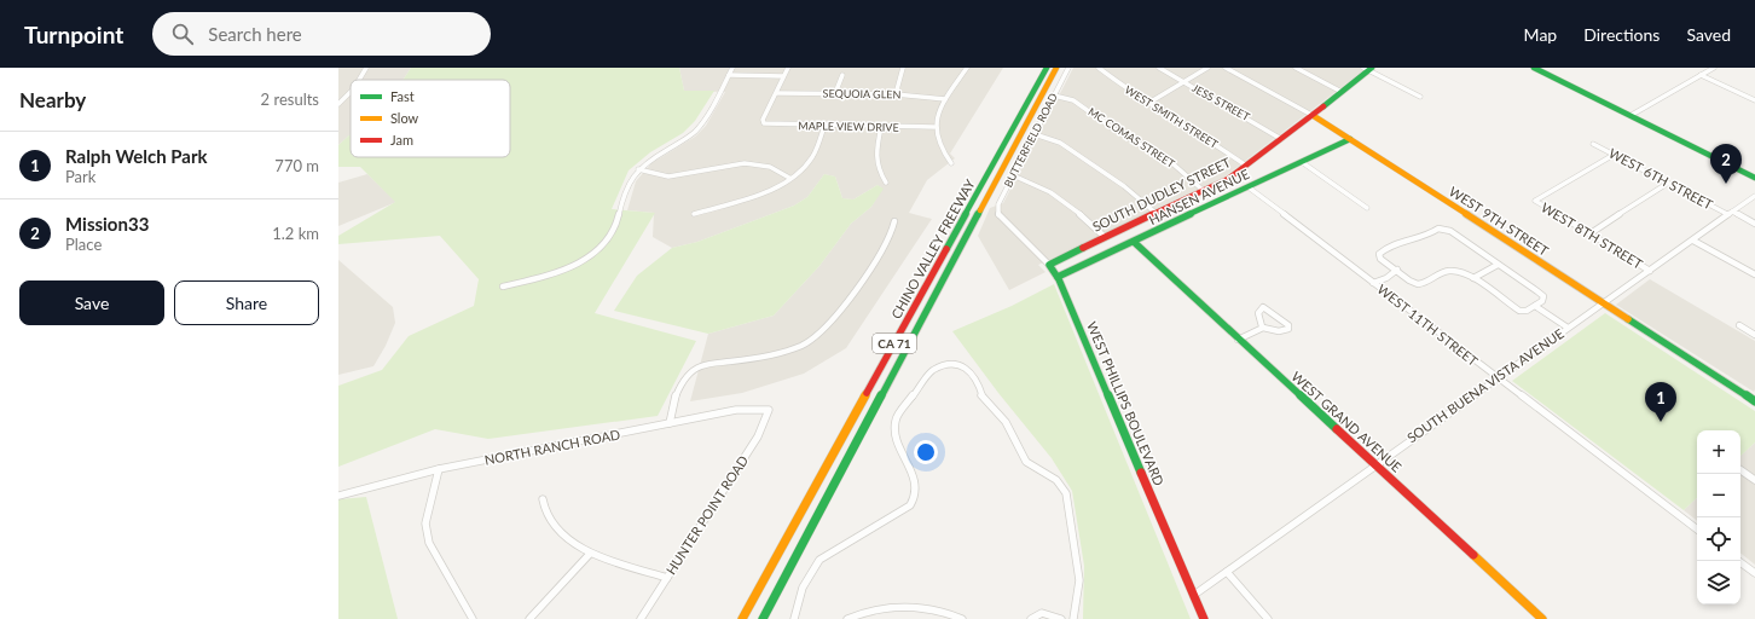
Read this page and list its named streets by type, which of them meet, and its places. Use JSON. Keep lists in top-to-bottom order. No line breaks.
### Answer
{"streets":{"main road":["SOUTH DUDLEY STREET","HANSEN AVENUE","WEST 9TH STREET","CHINO VALLEY FREEWAY","CA 71","WEST PHILLIPS BOULEVARD","WEST GRAND AVENUE"],"street":["SEQUOIA GLEN","JESS STREET","WEST SMITH STREET","MAPLE VIEW DRIVE","MC COMAS STREET","BUTTERFIELD ROAD","WEST 6TH STREET","WEST 8TH STREET","WEST 11TH STREET","SOUTH BUENA VISTA AVENUE","NORTH RANCH ROAD","HUNTER POINT ROAD"]},"crossings":[["SEQUOIA GLEN","MAPLE VIEW DRIVE"],["JESS STREET","SOUTH DUDLEY STREET"],["WEST SMITH STREET","SOUTH DUDLEY STREET"],["MC COMAS STREET","BUTTERFIELD ROAD"],["MC COMAS STREET","SOUTH DUDLEY STREET"],["BUTTERFIELD ROAD","WEST PHILLIPS BOULEVARD"],["WEST 6TH STREET","WEST 8TH STREET"],["WEST 6TH STREET","SOUTH BUENA VISTA AVENUE"],["SOUTH DUDLEY STREET","WEST 9TH STREET"],["SOUTH DUDLEY STREET","WEST PHILLIPS BOULEVARD"],["HANSEN AVENUE","WEST 9TH STREET"],["HANSEN AVENUE","WEST 11TH STREET"],["HANSEN AVENUE","WEST PHILLIPS BOULEVARD"],["HANSEN AVENUE","WEST GRAND AVENUE"],["WEST 9TH STREET","SOUTH BUENA VISTA AVENUE"],["WEST 8TH STREET","SOUTH BUENA VISTA AVENUE"],["WEST 11TH STREET","SOUTH BUENA VISTA AVENUE"],["SOUTH BUENA VISTA AVENUE","WEST PHILLIPS BOULEVARD"],["SOUTH BUENA VISTA AVENUE","WEST GRAND AVENUE"],["NORTH RANCH ROAD","HUNTER POINT ROAD"]],"legend":["Fast","Slow","Jam"],"page":{"header":"Turnpoint","search":"Search here","nav":["Map","Directions","Saved"],"heading":["Nearby","2 results"],"list":[{"mark":"1","name":"Ralph Welch Park","note":"Park","value":"770 m"},{"mark":"2","name":"Mission33","note":"Place","value":"1.2 km"}],"pins":["2","1"],"buttons":["Save","Share"],"map_buttons":["+","−"]}}
